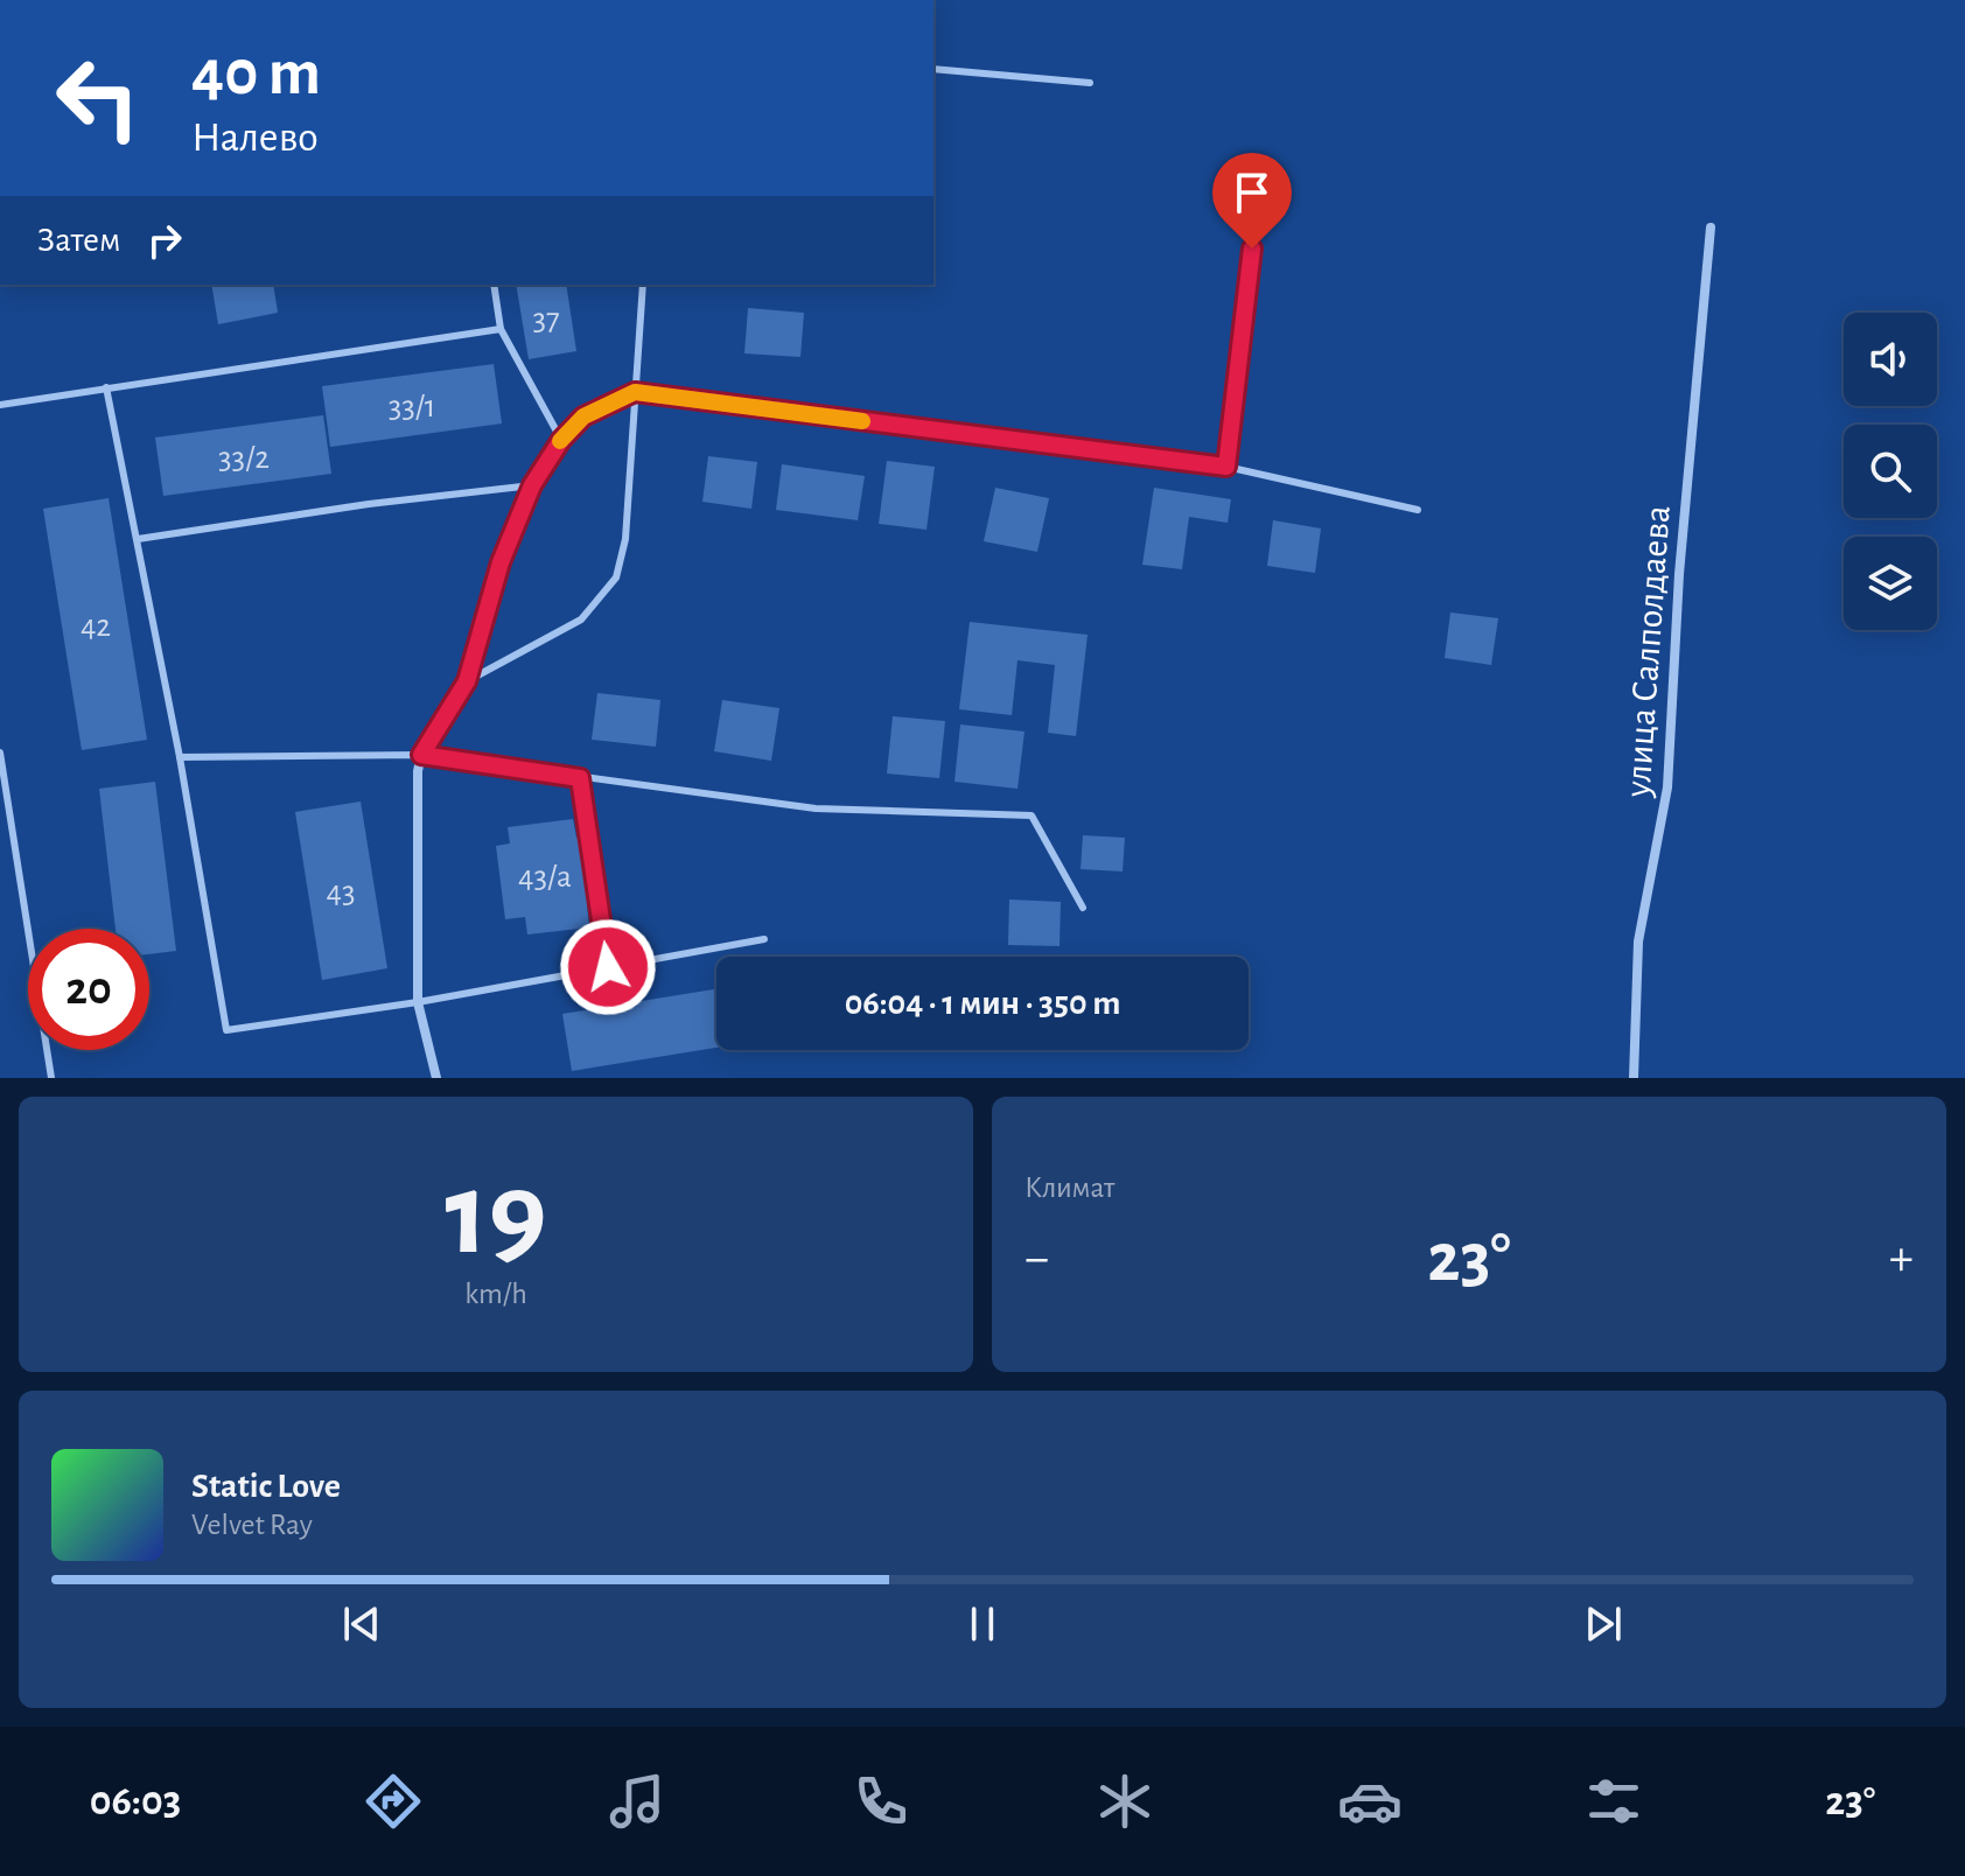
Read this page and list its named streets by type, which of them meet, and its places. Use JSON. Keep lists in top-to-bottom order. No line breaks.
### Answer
{"streets":{"street":["улица Салполдаева"]},"house_numbers":["37","33/1","33/2","42","43/a","43"],"page":{"turn":["40 m","Налево"],"then":"Затем","limit":"20","trip":"06:04 · 1 мин · 350 m","tile":[["19","km/h"],"Климат"],"heat":["−","23°","+"],"song":["Static Love","Velvet Ray"],"tabs":["06:03","23°"]}}
